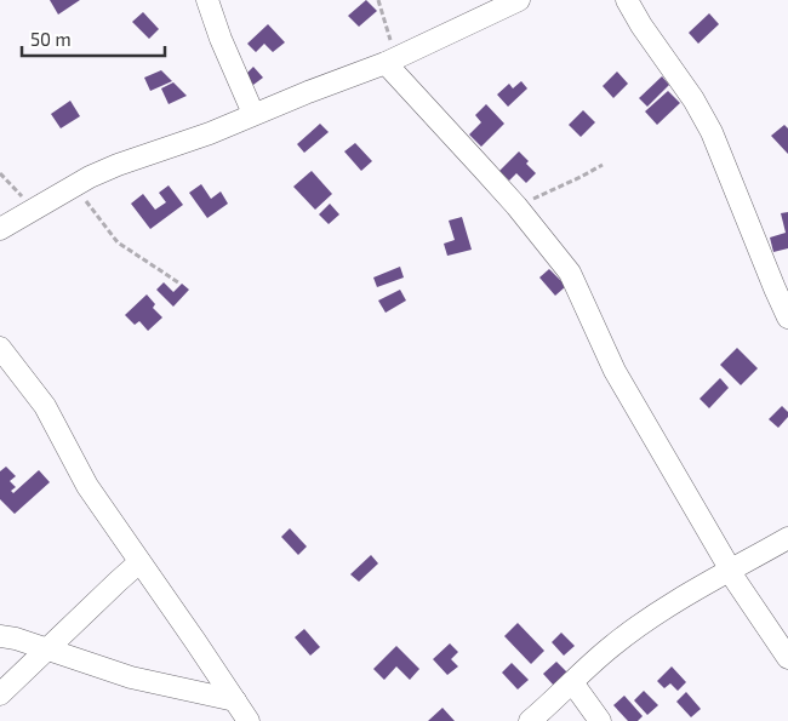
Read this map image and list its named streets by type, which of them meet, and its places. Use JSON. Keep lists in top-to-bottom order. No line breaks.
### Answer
{"scale_bar":"50 m"}
